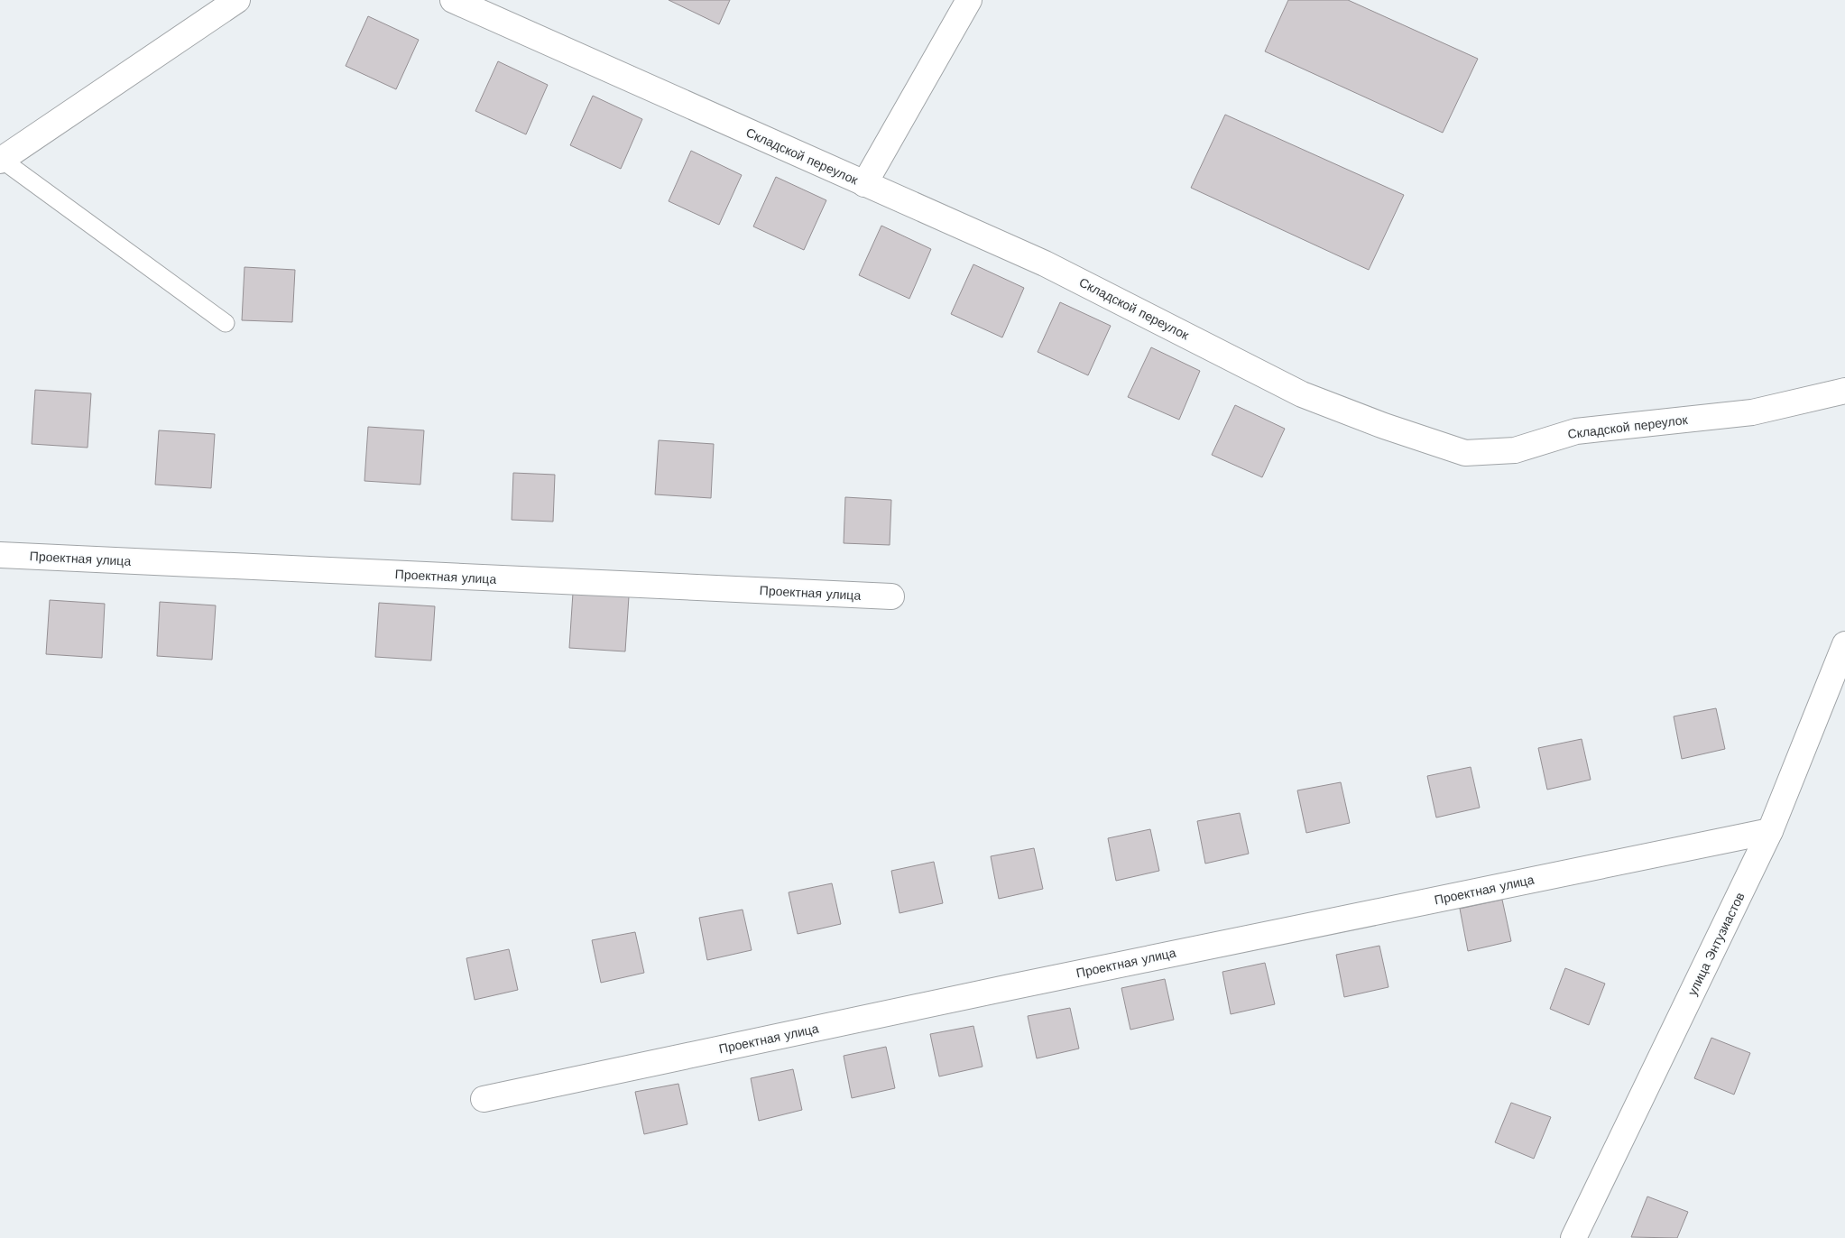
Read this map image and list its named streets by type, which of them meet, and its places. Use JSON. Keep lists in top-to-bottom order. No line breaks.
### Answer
{"streets":{"street":["Складской переулок","Проектная улица","улица Энтузиастов"]},"crossings":[["Проектная улица","улица Энтузиастов"]]}
